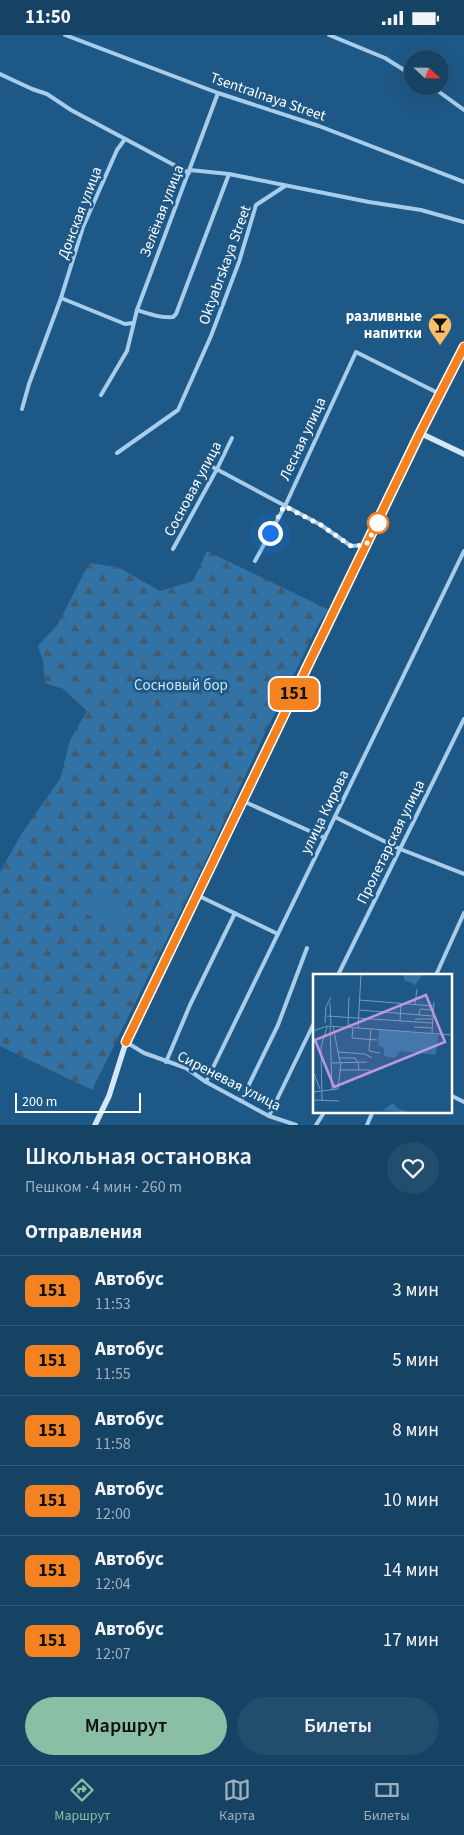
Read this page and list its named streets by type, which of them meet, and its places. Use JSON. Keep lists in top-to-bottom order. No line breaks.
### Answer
{"streets":{"street":["Tsentralnaya Street","Зелёная улица","Донская улица","Oktyabrskaya Street","Лесная улица","Сосновая улица","улица Кирова","Пролетарская улица","Сиреневая улица"]},"crossings":[["Tsentralnaya Street","Зелёная улица"],["улица Кирова","Сиреневая улица"]],"parks":["Сосновый бор"],"places":{"bar":["разливные напитки"]},"lines":["bus line 151"],"scale_bar":"200 m","north":"right","page":{"status":"11:50","on_map":"151","scale":"200 m","heading":[["Школьная остановка","Пешком · 4 мин · 260 m"],"Отправления"],"list":[{"mark":"151","name":"Автобус","note":"11:53","value":"3 мин"},{"mark":"151","name":"Автобус","note":"11:55","value":"5 мин"},{"mark":"151","name":"Автобус","note":"11:58","value":"8 мин"},{"mark":"151","name":"Автобус","note":"12:00","value":"10 мин"},{"mark":"151","name":"Автобус","note":"12:04","value":"14 мин"},{"mark":"151","name":"Автобус","note":"12:07","value":"17 мин"}],"buttons":["Маршрут","Билеты"],"tabs":["Маршрут","Карта","Билеты"]}}
